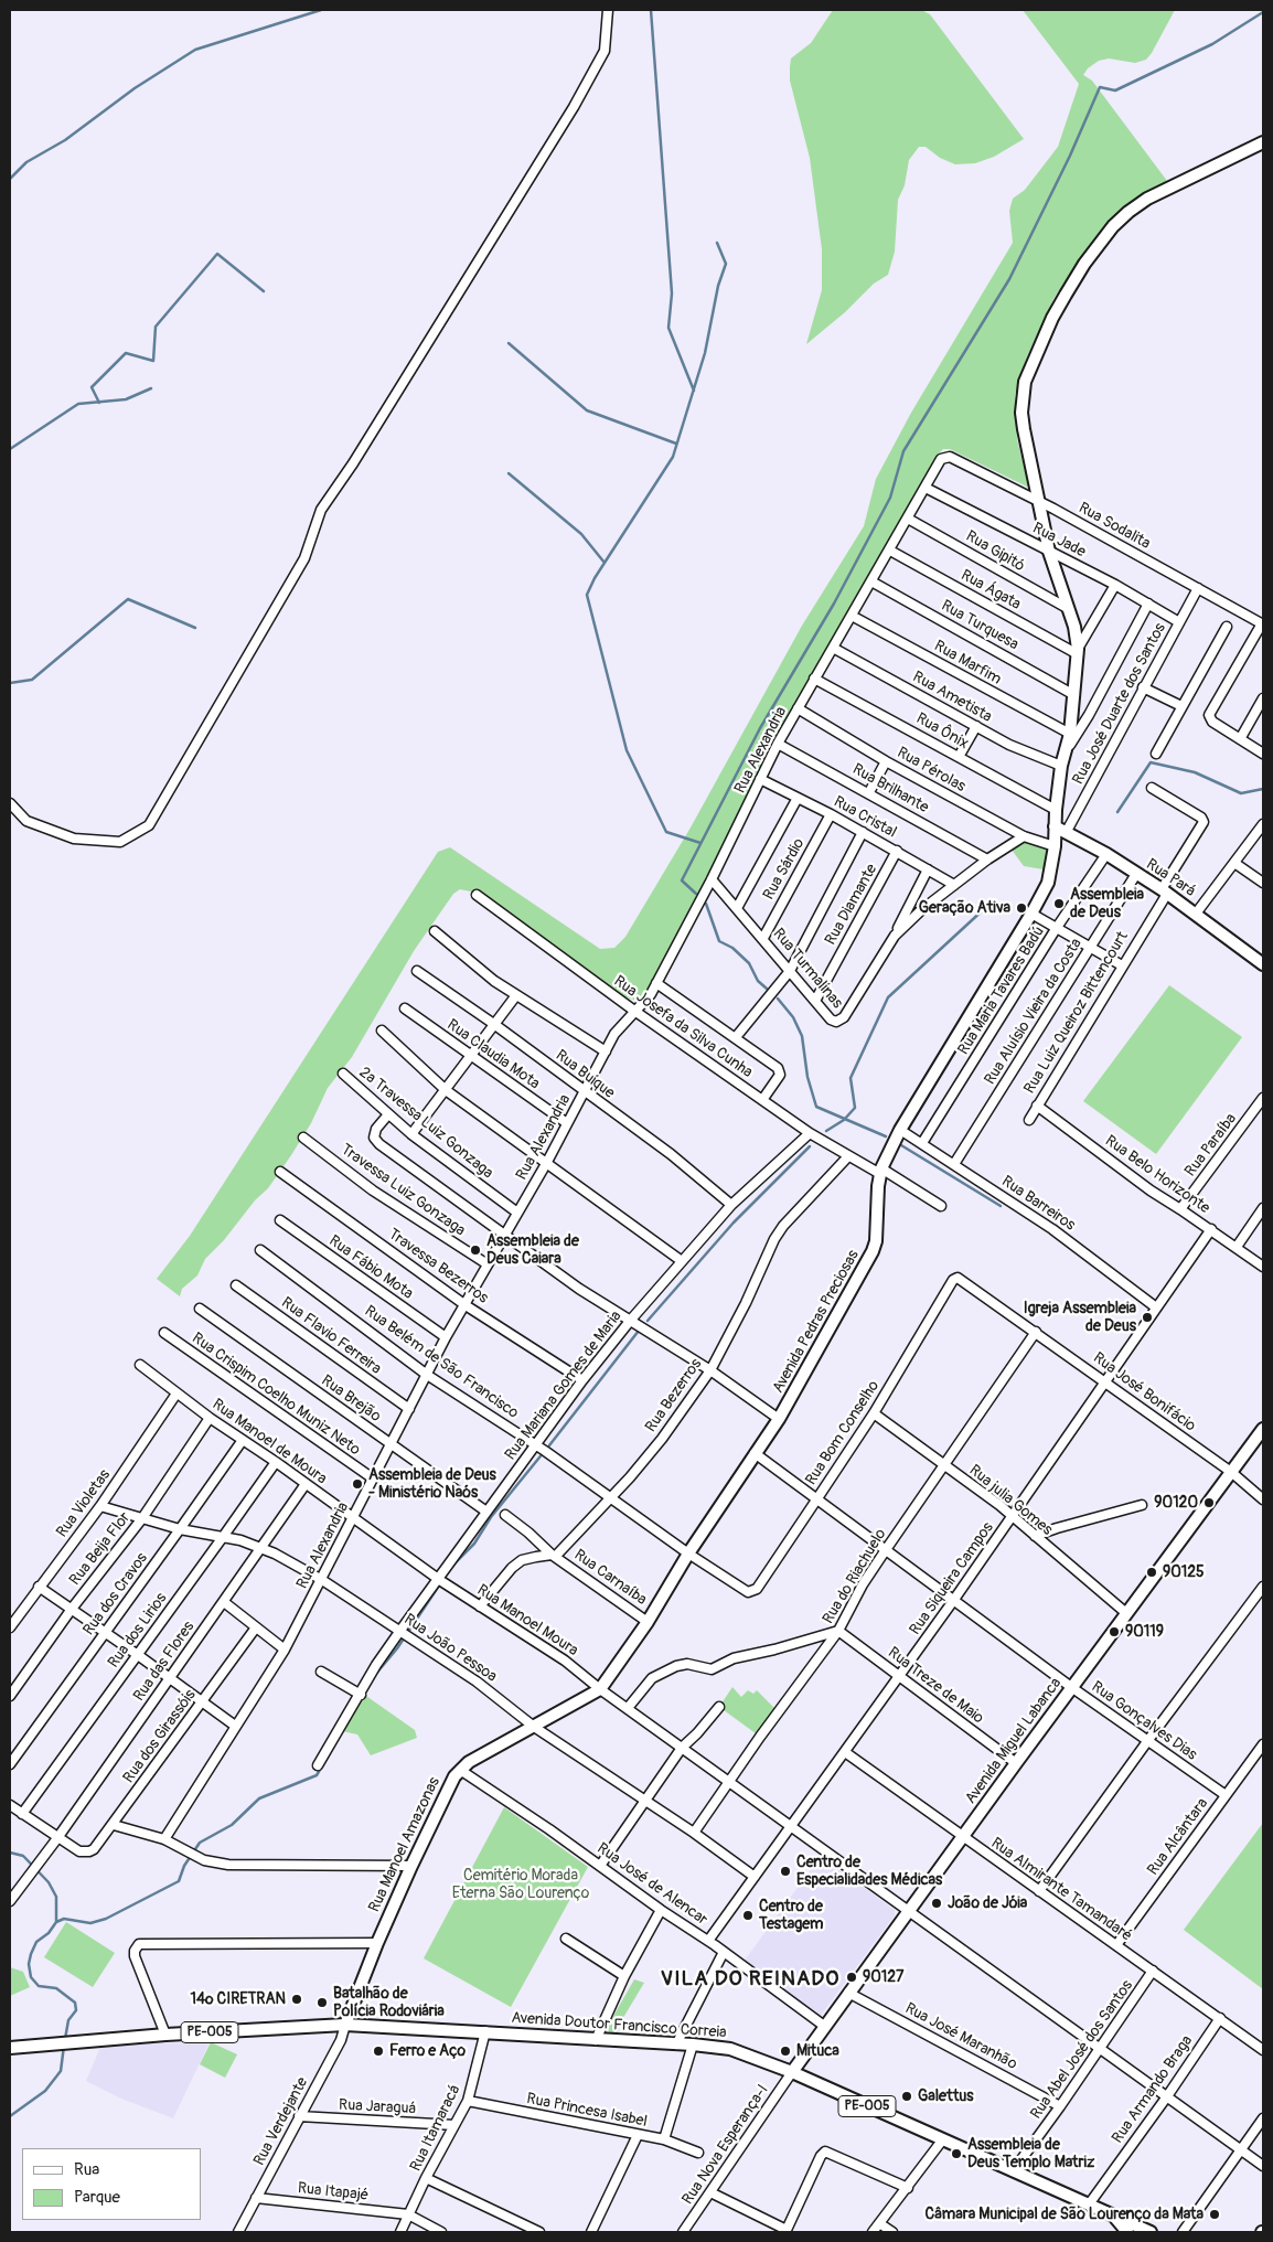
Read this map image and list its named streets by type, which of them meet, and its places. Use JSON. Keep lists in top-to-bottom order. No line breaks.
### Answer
{"streets":{"main road":["Rua Pará","Avenida Pedras Preciosas","Avenida Miguel Labanca","Rua Manoel Amazonas","Avenida Doutor Francisco Correia","PE-005"],"street":["Rua Sodalita","Rua Jade","Rua Gipitó","Rua Ágata","Rua Turquesa","Rua Marfim","Rua Ametista","Rua José Duarte dos Santos","Rua Ônix","Rua Alexandria","Rua Pérolas","Rua Brilhante","Rua Cristal","Rua Sárdio","Rua Diamante","Rua Turmalinas","Rua Maria Tavares Badú","Rua Aluísio Vieira da Costa","Rua Luiz Queiroz Bittencourt","Rua Josefa da Silva Cunha","Rua Claudia Mota","Rua Buique","2ª Travessa Luiz Gonzaga","Rua Paraíba","Rua Belo Horizonte","Travessa Luiz Gonzaga","Rua Barreiros","Travessa Bezerros","Rua Fábio Mota","Rua Flavio Ferreira","Rua Belém de São Francisco","Rua Mariana Gomes de Maria","Rua José Bonifácio","Rua Crispim Coelho Muniz Neto","Rua Bezerros","Rua Brejão","Rua Bom Conselho","Rua Manoel de Moura","Rua julia Gomes","Rua Violetas","Rua Beija Flor","Rua do Riachuelo","Rua Carnaíba","Rua Siqueira Campos","Rua dos Cravos","Rua Manoel Moura","Rua dos Lirios","Rua João Pessoa","Rua das Flores","Rua Treze de Maio","Rua Gonçalves Dias","Rua dos Girassóis","Rua Alcântara","Rua José de Alencar","Rua Almirante Tamandaré","Rua José Maranhão","Rua Abel José dos Santos","Rua Armando Braga","Rua Jaraguá","Rua Princesa Isabel","Rua Verdejante","Rua Itamaracá","Rua Nova Esperança-I","Rua Itapajé"]},"crossings":[["Rua Sodalita","Rua José Duarte dos Santos"],["Rua Sodalita","Rua Alexandria"],["Rua Sodalita","Avenida Pedras Preciosas"],["Rua Jade","Rua José Duarte dos Santos"],["Rua Jade","Rua Alexandria"],["Rua Jade","Avenida Pedras Preciosas"],["Rua Gipitó","Rua Alexandria"],["Rua Gipitó","Avenida Pedras Preciosas"],["Rua Ágata","Rua Alexandria"],["Rua Ágata","Avenida Pedras Preciosas"],["Rua Turquesa","Rua Alexandria"],["Rua Turquesa","Avenida Pedras Preciosas"],["Rua Marfim","Rua Alexandria"],["Rua Marfim","Avenida Pedras Preciosas"],["Rua Ametista","Rua Alexandria"],["Rua Ametista","Avenida Pedras Preciosas"],["Rua José Duarte dos Santos","Rua Pará"],["Rua Ônix","Rua Alexandria"],["Rua Ônix","Avenida Pedras Preciosas"],["Rua Alexandria","Rua Pérolas"],["Rua Alexandria","Rua Brilhante"],["Rua Alexandria","Rua Cristal"],["Rua Alexandria","Rua Turmalinas"],["Rua Alexandria","Rua Josefa da Silva Cunha"],["Rua Alexandria","Rua Claudia Mota"],["Rua Alexandria","Rua Buique"],["Rua Alexandria","2ª Travessa Luiz Gonzaga"],["Rua Alexandria","Travessa Luiz Gonzaga"],["Rua Alexandria","Travessa Bezerros"],["Rua Alexandria","Rua Fábio Mota"],["Rua Alexandria","Rua Flavio Ferreira"],["Rua Alexandria","Rua Belém de São Francisco"],["Rua Alexandria","Rua Crispim Coelho Muniz Neto"],["Rua Alexandria","Rua Brejão"],["Rua Alexandria","Rua Manoel de Moura"],["Rua Alexandria","Rua João Pessoa"],["Rua Pérolas","Rua Turmalinas"],["Rua Pérolas","Avenida Pedras Preciosas"],["Rua Brilhante","Rua Turmalinas"],["Rua Cristal","Rua Sárdio"],["Rua Cristal","Rua Diamante"],["Rua Cristal","Rua Turmalinas"],["Rua Sárdio","Rua Turmalinas"],["Rua Pará","Rua Maria Tavares Badú"],["Rua Pará","Rua Aluísio Vieira da Costa"],["Rua Pará","Rua Luiz Queiroz Bittencourt"],["Rua Pará","Avenida Pedras Preciosas"],["Rua Diamante","Rua Turmalinas"],["Rua Maria Tavares Badú","Rua Barreiros"],["Rua Aluísio Vieira da Costa","Rua Barreiros"],["Rua Luiz Queiroz Bittencourt","Rua Belo Horizonte"],["Rua Josefa da Silva Cunha","Avenida Pedras Preciosas"],["Rua Josefa da Silva Cunha","Rua Mariana Gomes de Maria"],["Rua Josefa da Silva Cunha","Rua Bezerros"],["Rua Buique","Rua Mariana Gomes de Maria"],["Rua Paraíba","Rua Belo Horizonte"],["Rua Belo Horizonte","Rua Siqueira Campos"],["Rua Barreiros","Avenida Pedras Preciosas"],["Rua Barreiros","Rua Siqueira Campos"],["Travessa Bezerros","Rua Mariana Gomes de Maria"],["Avenida Pedras Preciosas","Rua Belém de São Francisco"],["Avenida Pedras Preciosas","Rua Carnaíba"],["Avenida Pedras Preciosas","Rua Manoel Moura"],["Avenida Pedras Preciosas","Rua Gonçalves Dias"],["Avenida Pedras Preciosas","Rua Manoel Amazonas"],["Rua Belém de São Francisco","Rua Mariana Gomes de Maria"],["Rua Belém de São Francisco","Rua Bezerros"],["Rua Belém de São Francisco","Rua Bom Conselho"],["Rua Mariana Gomes de Maria","Rua Brejão"],["Rua Mariana Gomes de Maria","Rua Manoel de Moura"],["Rua Mariana Gomes de Maria","Rua Manoel Moura"],["Rua Mariana Gomes de Maria","Rua João Pessoa"],["Rua José Bonifácio","Rua Bom Conselho"],["Rua José Bonifácio","Rua do Riachuelo"],["Rua José Bonifácio","Rua Siqueira Campos"],["Rua José Bonifácio","Avenida Miguel Labanca"],["Rua Bezerros","Rua Carnaíba"],["Rua Bom Conselho","Rua julia Gomes"],["Rua Bom Conselho","Rua Gonçalves Dias"],["Rua Manoel de Moura","Rua Violetas"],["Rua Manoel de Moura","Rua Beija Flor"],["Rua Manoel de Moura","Rua dos Cravos"],["Rua Manoel de Moura","Rua Manoel Moura"],["Rua Manoel de Moura","Rua dos Lirios"],["Rua Manoel de Moura","Rua das Flores"],["Rua julia Gomes","Rua do Riachuelo"],["Rua julia Gomes","Rua Siqueira Campos"],["Rua julia Gomes","Avenida Miguel Labanca"],["Rua Violetas","Rua João Pessoa"],["Rua Beija Flor","Rua João Pessoa"],["Rua do Riachuelo","Rua Manoel Moura"],["Rua do Riachuelo","Rua João Pessoa"],["Rua do Riachuelo","Rua Treze de Maio"],["Rua do Riachuelo","Rua Gonçalves Dias"],["Rua Siqueira Campos","Rua Manoel Moura"],["Rua Siqueira Campos","Rua João Pessoa"],["Rua Siqueira Campos","Rua Treze de Maio"],["Rua Siqueira Campos","Rua Gonçalves Dias"],["Rua Siqueira Campos","Rua José de Alencar"],["Rua Siqueira Campos","Rua Almirante Tamandaré"],["Rua dos Cravos","Rua João Pessoa"],["Rua Manoel Moura","Avenida Miguel Labanca"],["Rua Manoel Moura","Rua Manoel Amazonas"],["Rua Manoel Moura","Rua Abel José dos Santos"],["Rua Manoel Moura","Rua Armando Braga"],["Rua dos Lirios","Rua João Pessoa"],["Rua João Pessoa","Rua das Flores"],["Rua João Pessoa","Rua Manoel Amazonas"],["Rua das Flores","Rua dos Girassóis"],["Rua Treze de Maio","Avenida Miguel Labanca"],["Rua Gonçalves Dias","Avenida Miguel Labanca"],["Rua Gonçalves Dias","Rua Alcântara"],["Avenida Miguel Labanca","Rua José de Alencar"],["Avenida Miguel Labanca","Rua Almirante Tamandaré"],["Avenida Miguel Labanca","Avenida Doutor Francisco Correia"],["Avenida Miguel Labanca","Rua José Maranhão"],["Avenida Miguel Labanca","Rua Nova Esperança-I"],["Rua Alcântara","Rua Almirante Tamandaré"],["Rua Manoel Amazonas","Rua José de Alencar"],["Rua Manoel Amazonas","PE-005"],["Rua Manoel Amazonas","Rua Verdejante"],["Rua Almirante Tamandaré","Rua Abel José dos Santos"],["Rua Almirante Tamandaré","Rua Armando Braga"],["Avenida Doutor Francisco Correia","PE-005"],["Avenida Doutor Francisco Correia","Rua Abel José dos Santos"],["Avenida Doutor Francisco Correia","Rua Armando Braga"],["Avenida Doutor Francisco Correia","Rua Itamaracá"],["Avenida Doutor Francisco Correia","Rua Nova Esperança-I"],["PE-005","Rua Verdejante"],["PE-005","Rua Itamaracá"],["Rua José Maranhão","Rua Abel José dos Santos"],["Rua Jaraguá","Rua Verdejante"],["Rua Jaraguá","Rua Itamaracá"],["Rua Princesa Isabel","Rua Itamaracá"],["Rua Verdejante","Rua Itapajé"],["Rua Itamaracá","Rua Itapajé"]],"districts":["VILA DO REINADO"],"parks":["Cemitério Morada Eterna São Lourenço"],"places":["Assembleia de Deus","Geração Ativa","Assembleia de Deus Caiara","Igreja Assembleia de Deus","Assembleia de Deus - Ministério Naós","90120","90125","90119","Centro de Especialidades Médicas","João de Jóia","Centro de Testagem","90127","14º CIRETRAN","Batalhão de Polícia Rodoviária","Ferro e Aço","Mituca","Galettus","Assembleia de Deus Templo Matriz","Câmara Municipal de São Lourenço da Mata"],"legend":["Rua","Parque"]}
